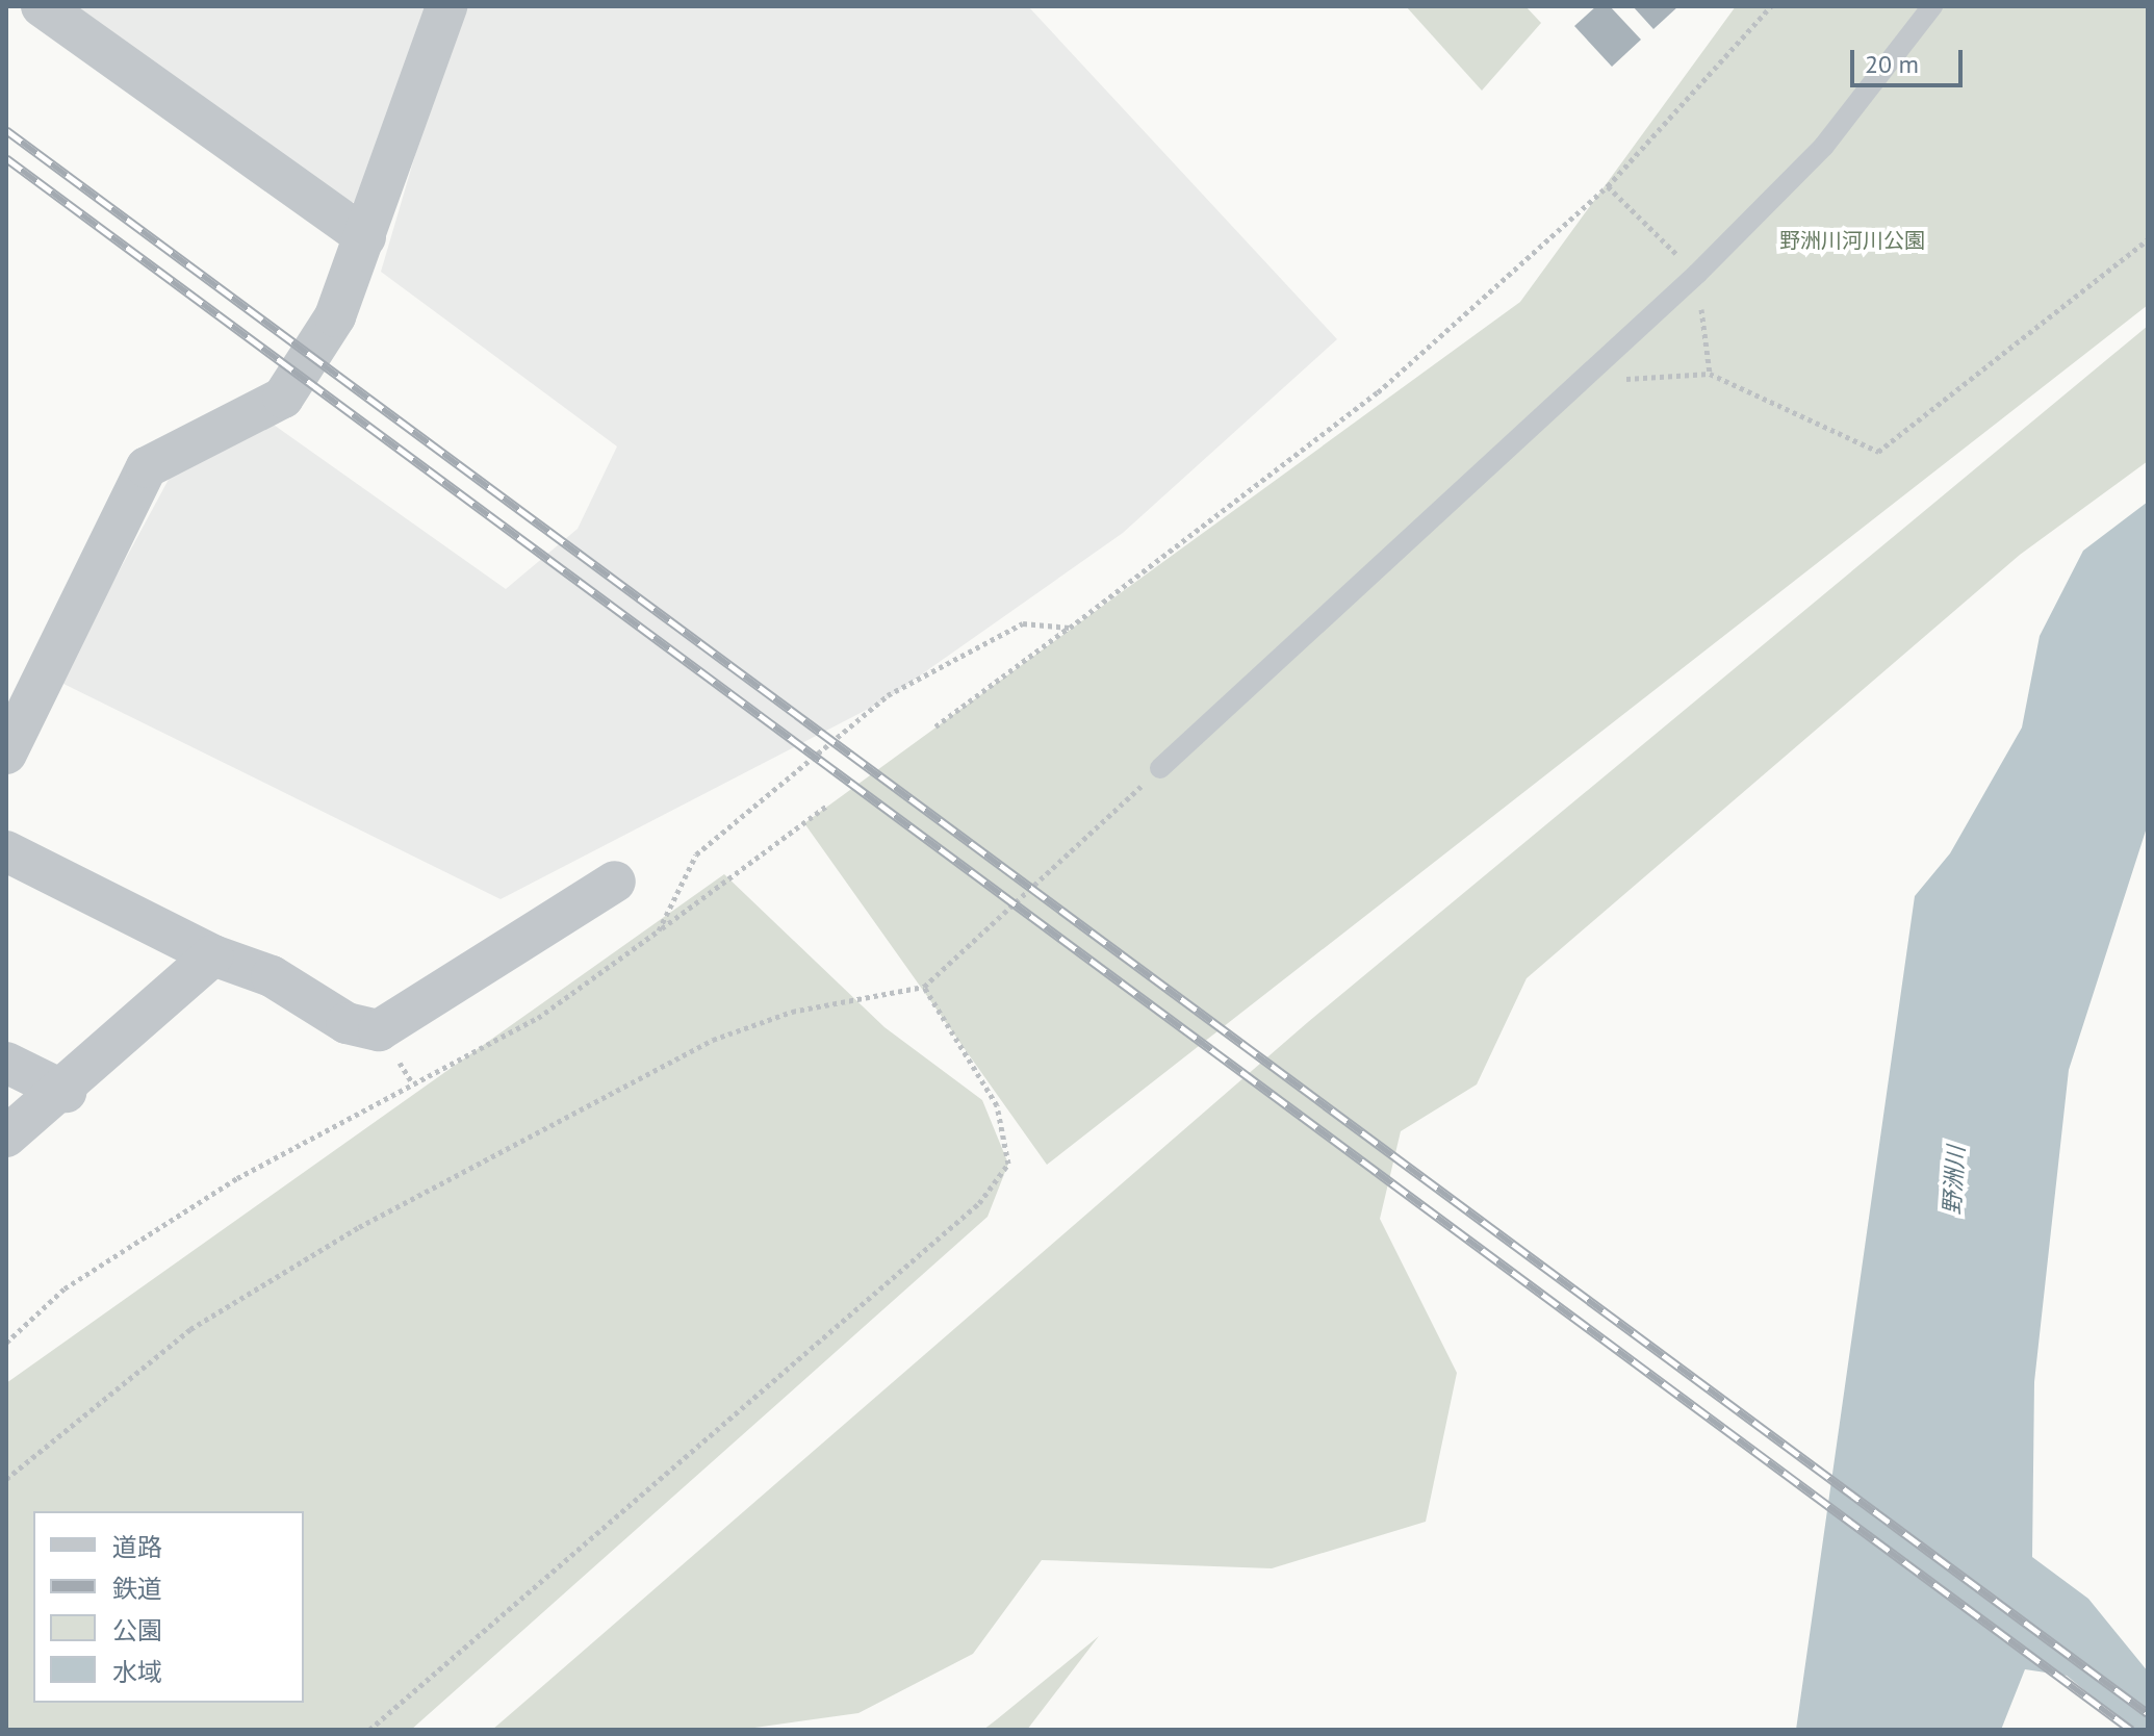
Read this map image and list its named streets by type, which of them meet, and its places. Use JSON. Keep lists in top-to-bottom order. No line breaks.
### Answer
{"water":["野洲川"],"parks":["野洲川河川公園"],"legend":["道路","鉄道","公園","水域"],"scale_bar":"20 m"}
